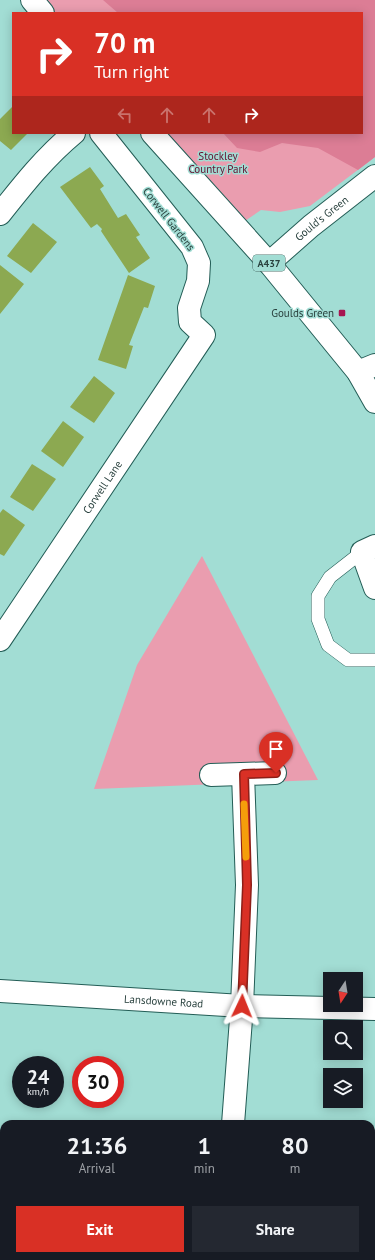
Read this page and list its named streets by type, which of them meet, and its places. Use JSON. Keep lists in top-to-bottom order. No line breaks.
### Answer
{"streets":{"street":["Gould's Green","Corwell Gardens","A437","Corwell Lane","Lansdowne Road"]},"crossings":[["Gould's Green","A437"],["Corwell Gardens","Corwell Lane"]],"parks":["Stockley Country Park"],"places":{"transit":["Goulds Green"]},"north":"bottom","page":{"turn":["70 m","Turn right"],"speed":"24 km/h","limit":"30","eta":["21:36","Arrival","1","min","80","m"],"buttons":["Exit","Share"]}}
